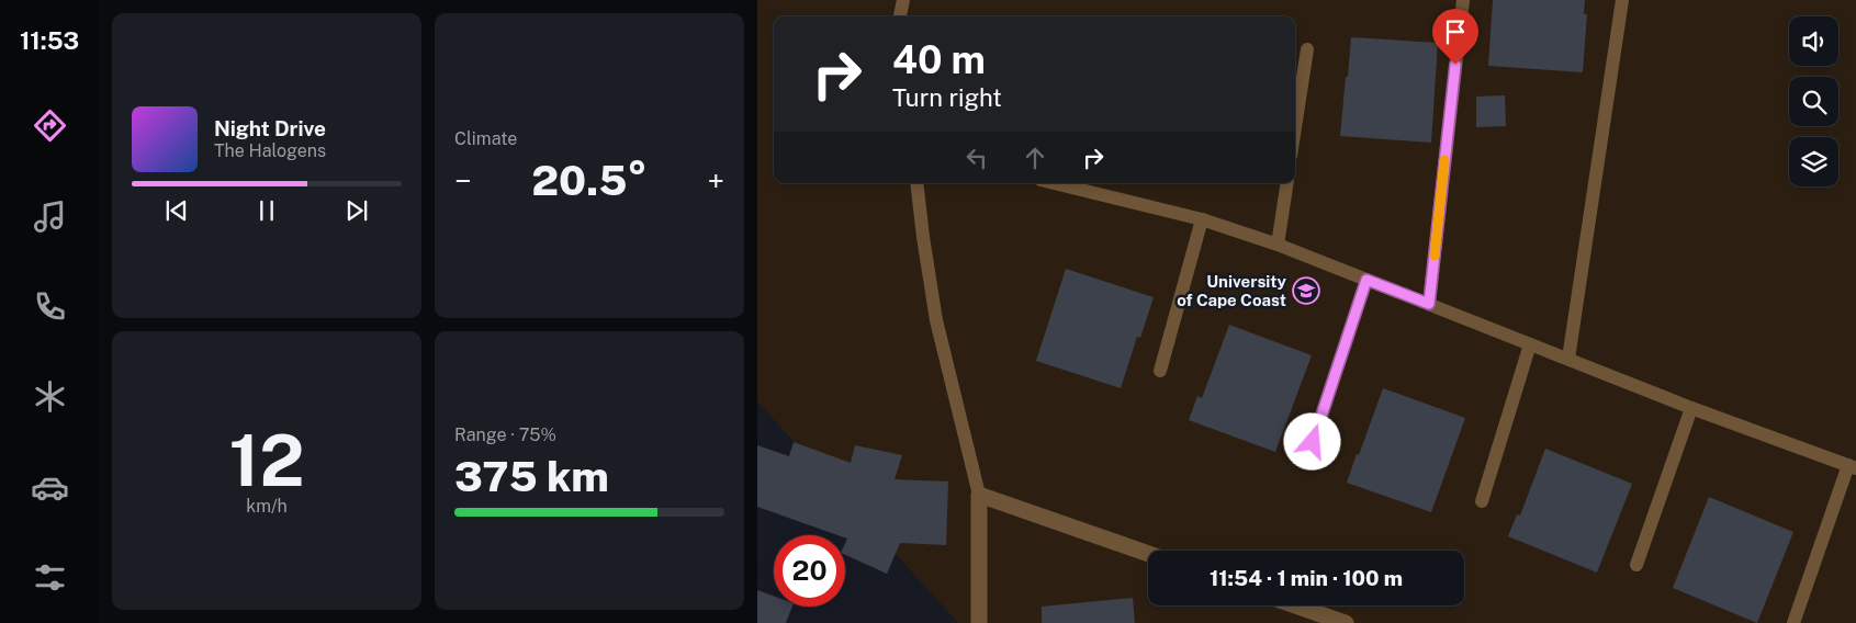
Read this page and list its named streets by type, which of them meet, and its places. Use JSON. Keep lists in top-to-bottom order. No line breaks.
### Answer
{"places":{"school or university":["University of Cape Coast"]},"page":{"tabs":"11:53","tile":["Climate",["12","km/h"],["Range · 75%","375 km"]],"turn":["40 m","Turn right"],"song":["Night Drive","The Halogens"],"heat":["−","20.5°","+"],"limit":"20","trip":"11:54 · 1 min · 100 m"}}
